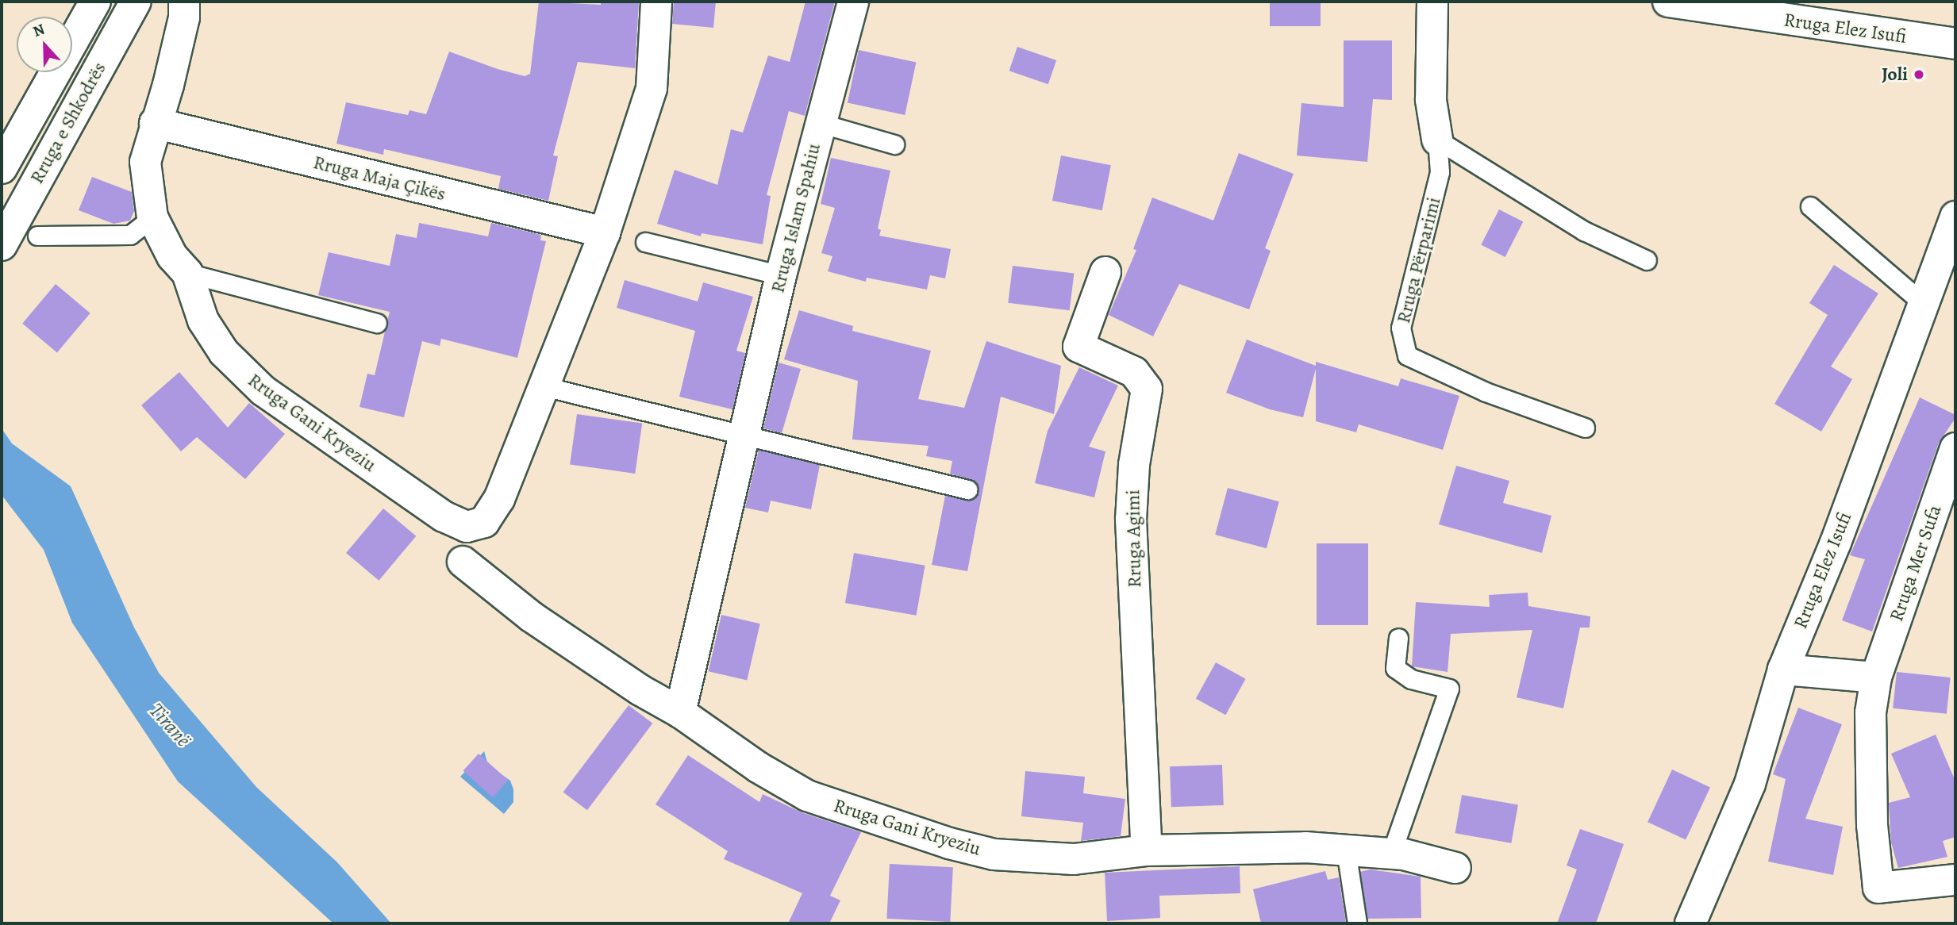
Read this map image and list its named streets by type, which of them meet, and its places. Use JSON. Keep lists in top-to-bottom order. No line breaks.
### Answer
{"streets":{"street":["Rruga Elez Isufi","Rruga e Shkodrës","Rruga Maja Çikës","Rruga Islam Spahiu","Rruga Përparimi","Rruga Gani Kryeziu","Rruga Agimi","Rruga Mer Sufa"]},"crossings":[["Rruga Maja Çikës","Rruga Gani Kryeziu"],["Rruga Islam Spahiu","Rruga Gani Kryeziu"],["Rruga Gani Kryeziu","Rruga Agimi"]],"water":["Tiranë"],"places":["Joli"],"north":"top"}
